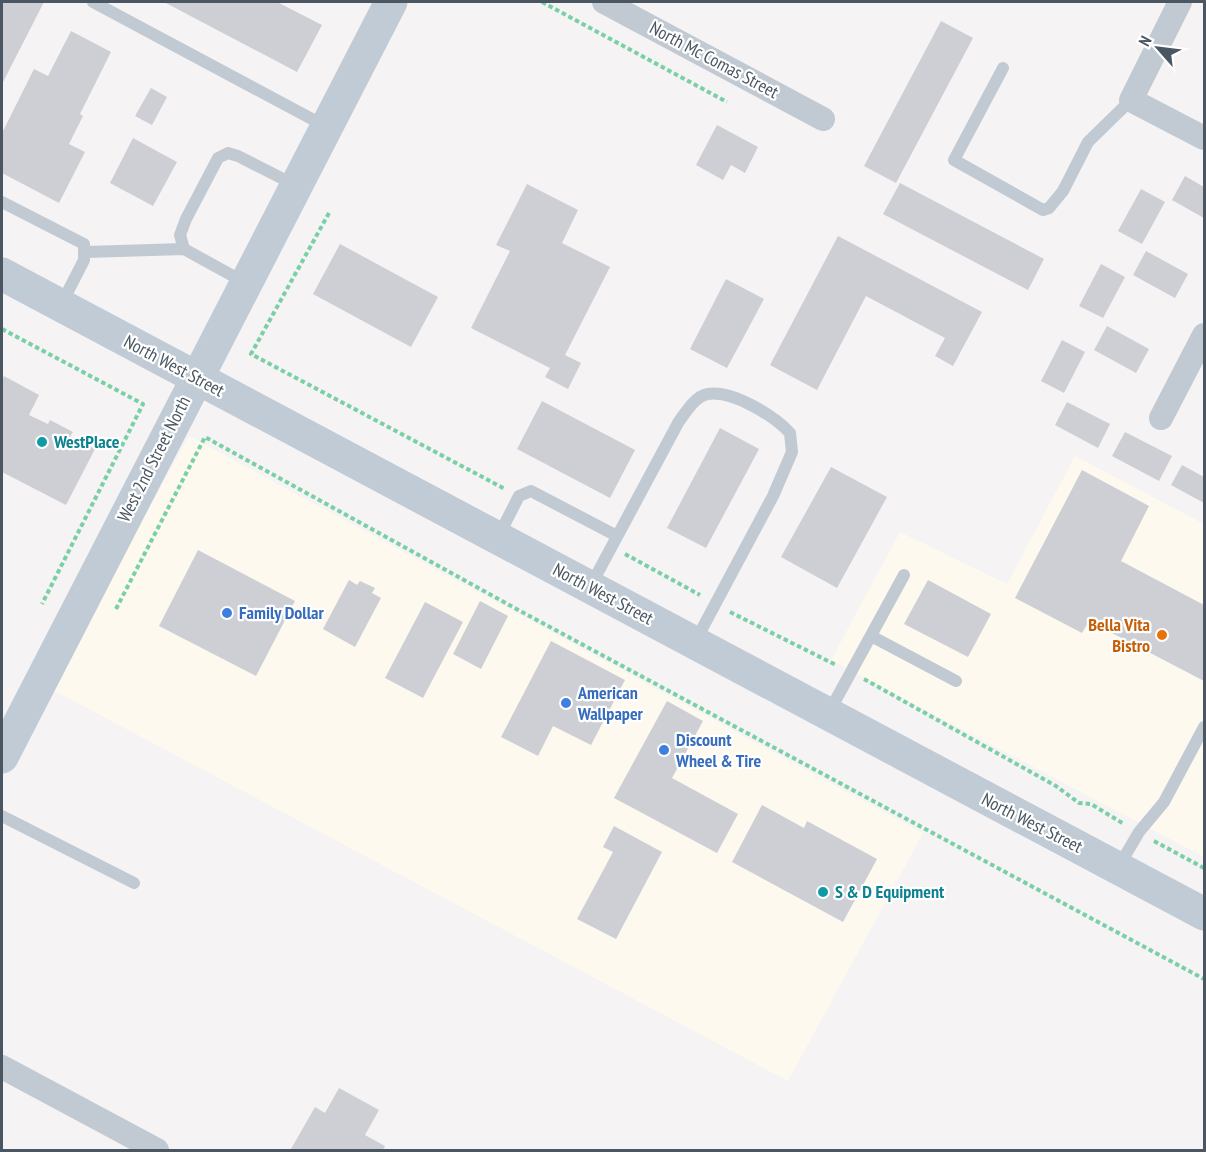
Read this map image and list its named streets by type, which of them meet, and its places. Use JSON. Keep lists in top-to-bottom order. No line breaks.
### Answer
{"streets":{"main road":["North West Street","West 2nd Street North"],"street":["North Mc Comas Street"]},"crossings":[["North West Street","West 2nd Street North"]],"places":["WestPlace","Family Dollar","Bella Vita Bistro","American Wallpaper","Discount Wheel & Tire","S & D Equipment"],"north":"top left"}
